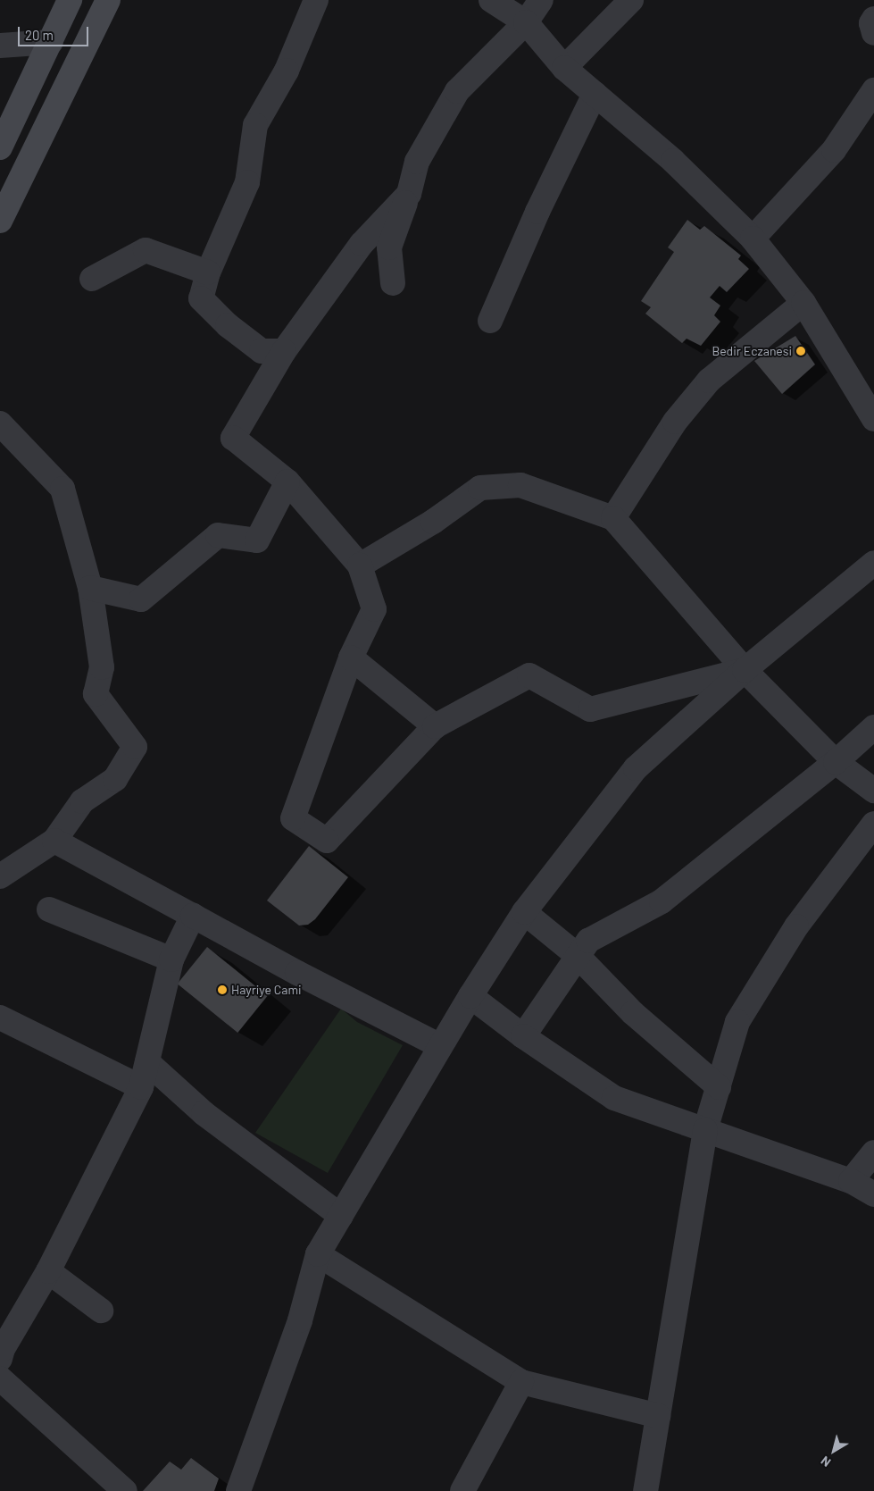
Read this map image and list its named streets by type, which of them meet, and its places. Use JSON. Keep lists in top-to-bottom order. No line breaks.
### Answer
{"places":["Bedir Eczanesi","Hayriye Cami"],"scale_bar":"20 m","north":"bottom left"}
